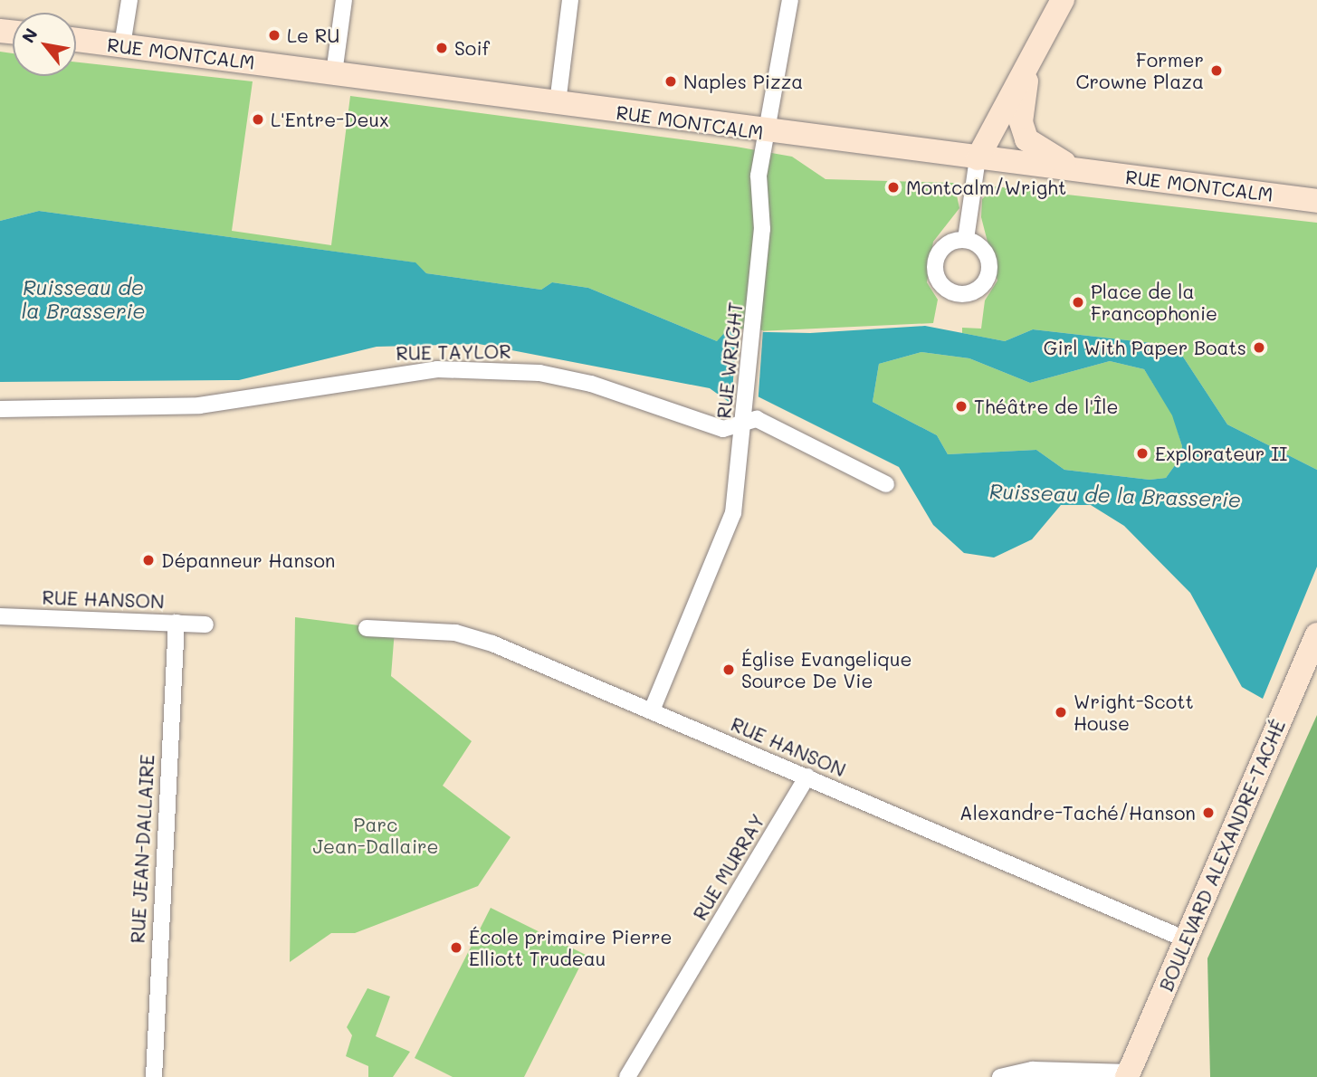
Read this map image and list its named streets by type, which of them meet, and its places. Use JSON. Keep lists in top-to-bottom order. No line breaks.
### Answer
{"streets":{"main road":["RUE MONTCALM","BOULEVARD ALEXANDRE-TACHÉ"],"street":["RUE TAYLOR","RUE WRIGHT","RUE HANSON","RUE JEAN-DALLAIRE","RUE MURRAY"]},"crossings":[["RUE MONTCALM","RUE WRIGHT"],["RUE TAYLOR","RUE WRIGHT"],["RUE WRIGHT","RUE HANSON"],["RUE HANSON","RUE JEAN-DALLAIRE"],["RUE HANSON","BOULEVARD ALEXANDRE-TACHÉ"],["RUE HANSON","RUE MURRAY"]],"water":["Ruisseau de la Brasserie"],"parks":["Parc Jean-Dallaire"],"places":["Le RU","Soif","Former Crowne Plaza","Naples Pizza","L'Entre-Deux","Montcalm/Wright","Place de la Francophonie","Girl With Paper Boats","Théâtre de l'Île","Explorateur II","Dépanneur Hanson","Église Evangelique Source De Vie","Wright-Scott House","Alexandre-Taché/Hanson","École primaire Pierre Elliott Trudeau"],"north":"top left"}
